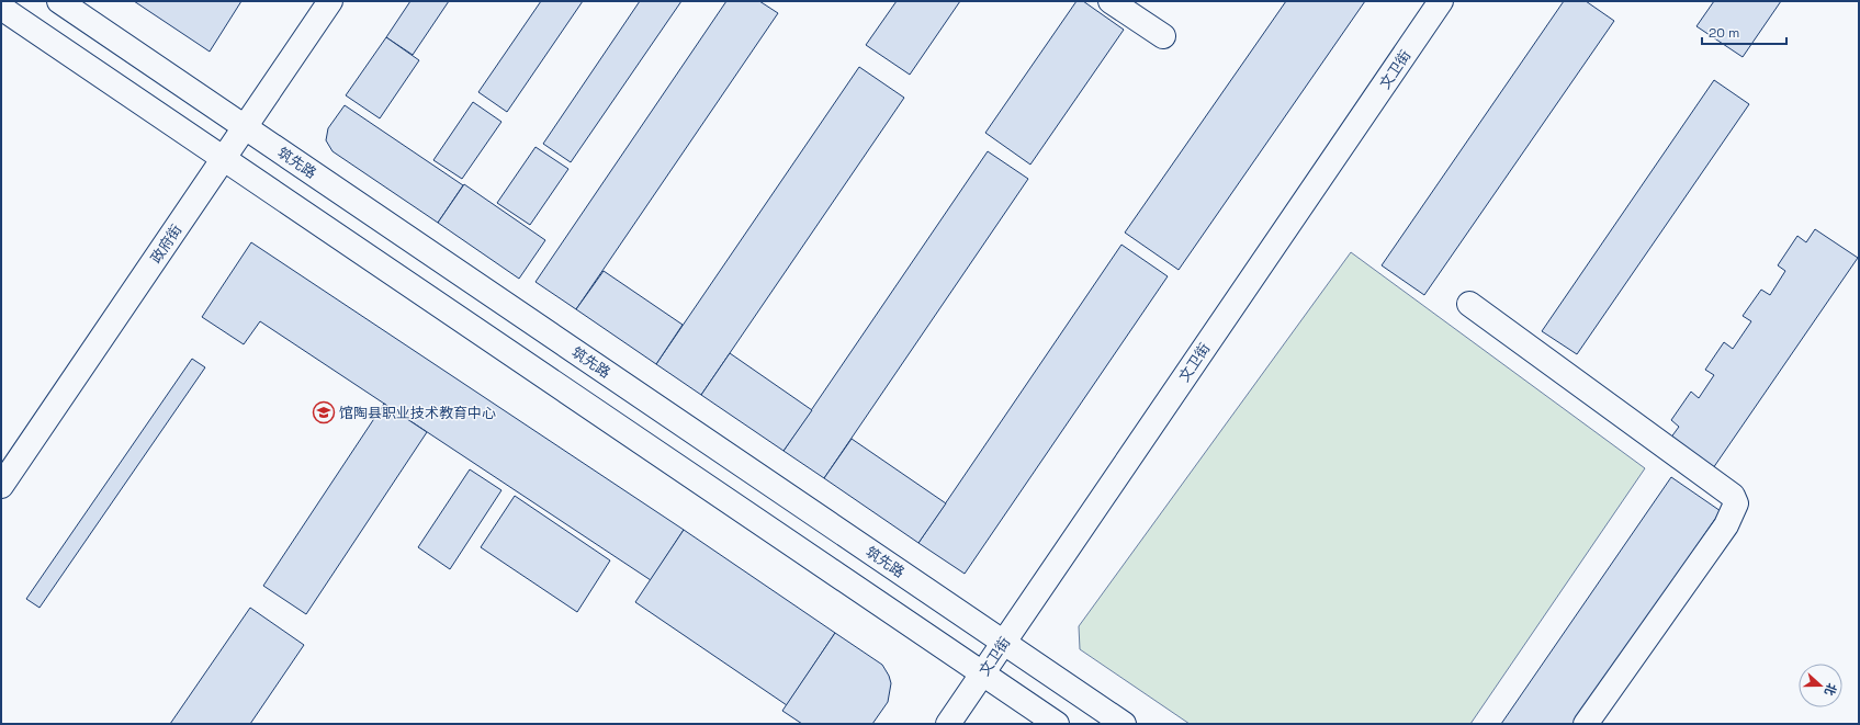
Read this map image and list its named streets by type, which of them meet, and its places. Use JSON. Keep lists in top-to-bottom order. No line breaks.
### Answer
{"streets":{"street":["文卫街","筑先路","政府街"]},"crossings":[["文卫街","筑先路"],["筑先路","政府街"]],"places":{"school or university":["馆陶县职业技术教育中心"]},"scale_bar":"20 m","north":"right"}
